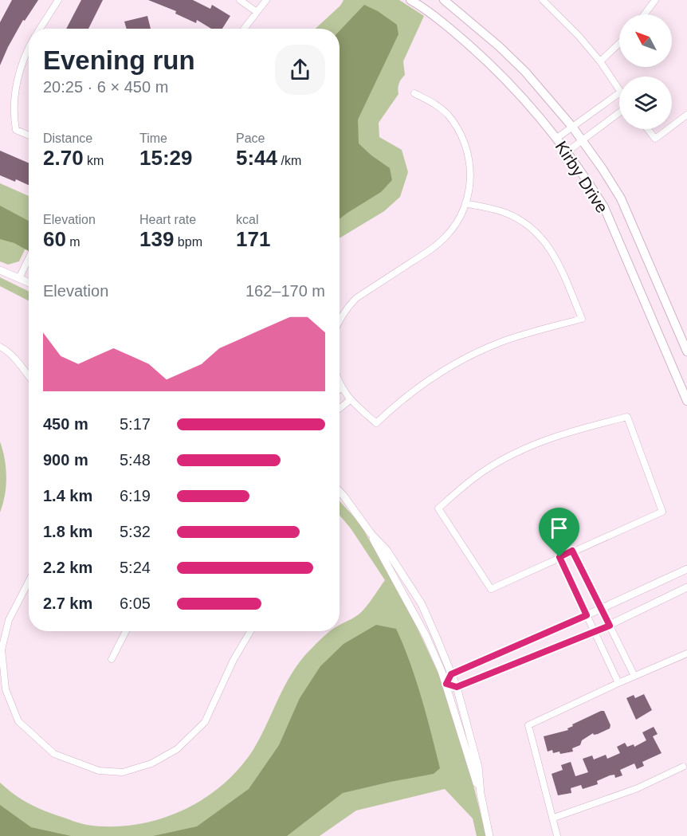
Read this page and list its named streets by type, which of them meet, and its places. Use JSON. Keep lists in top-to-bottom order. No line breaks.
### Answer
{"streets":{"main road":["Kirby Drive"]},"north":"top left","page":{"heading":["Evening run","20:25 · 6 × 450 m"],"stats":[["Distance","2.70 km"],["Time","15:29"],["Pace","5:44 /km"],["Elevation","60 m"],["Heart rate","139 bpm"],["kcal","171"]],"chart":["Elevation","162–170 m"],"list":[{"name":"450 m","note":"5:17"},{"name":"900 m","note":"5:48"},{"name":"1.4 km","note":"6:19"},{"name":"1.8 km","note":"5:32"},{"name":"2.2 km","note":"5:24"},{"name":"2.7 km","note":"6:05"}]}}
